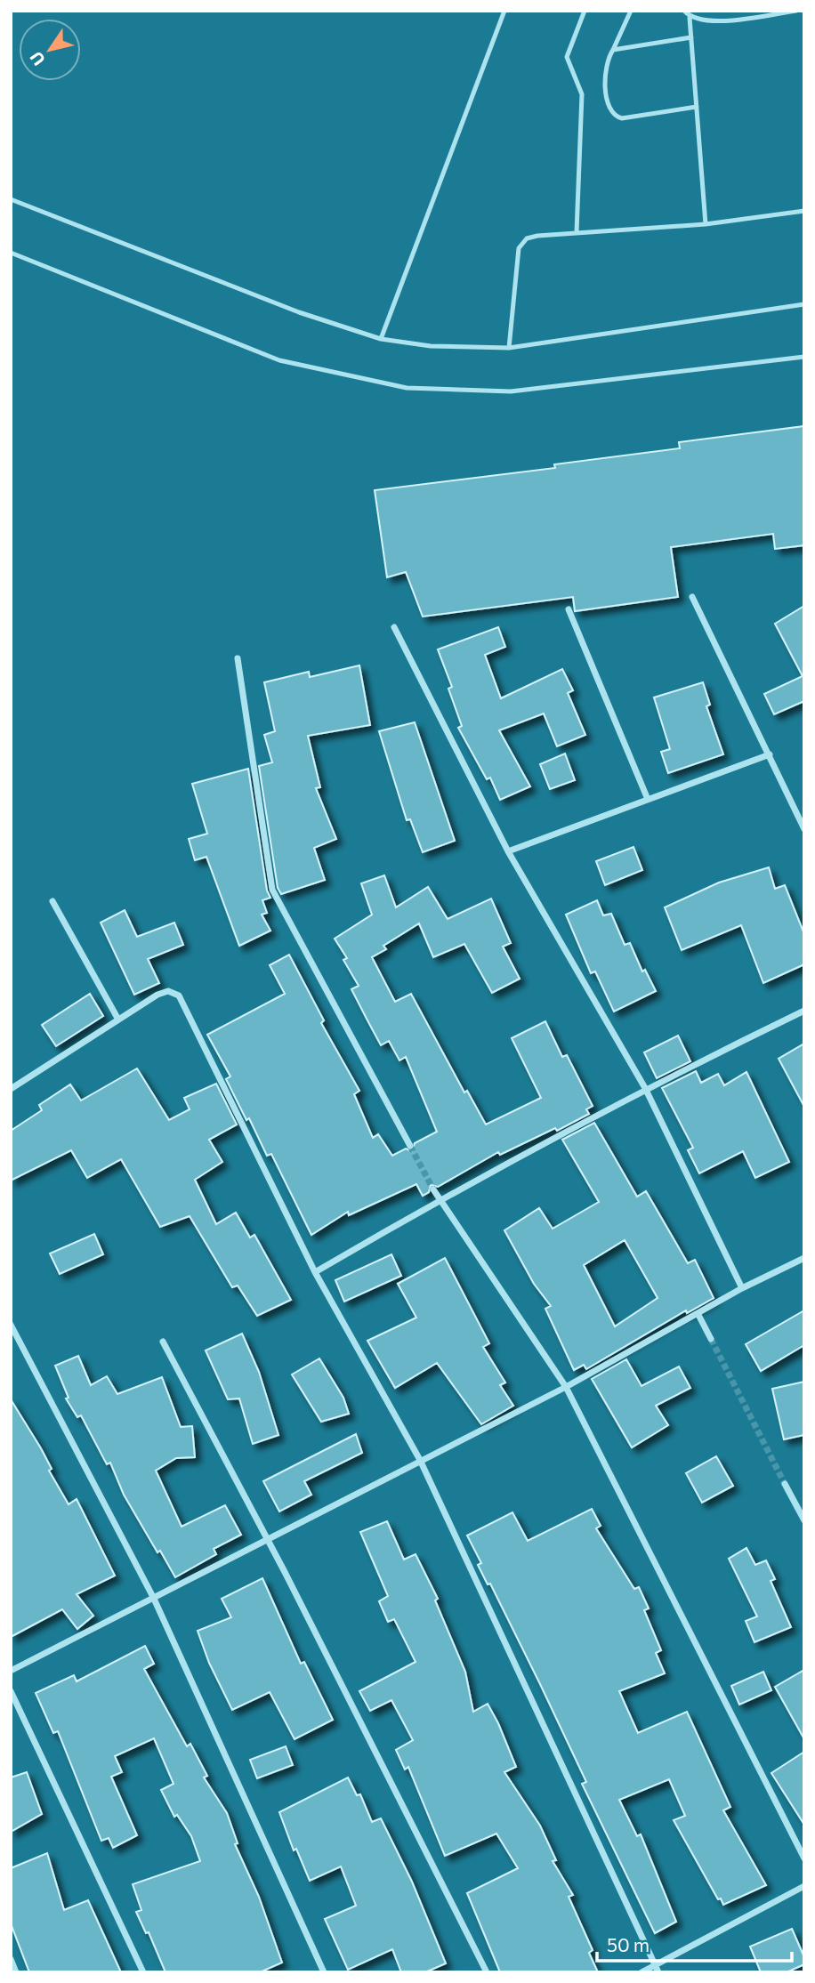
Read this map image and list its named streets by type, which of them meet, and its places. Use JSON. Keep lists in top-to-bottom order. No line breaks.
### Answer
{"scale_bar":"50 m","north":"bottom left"}
